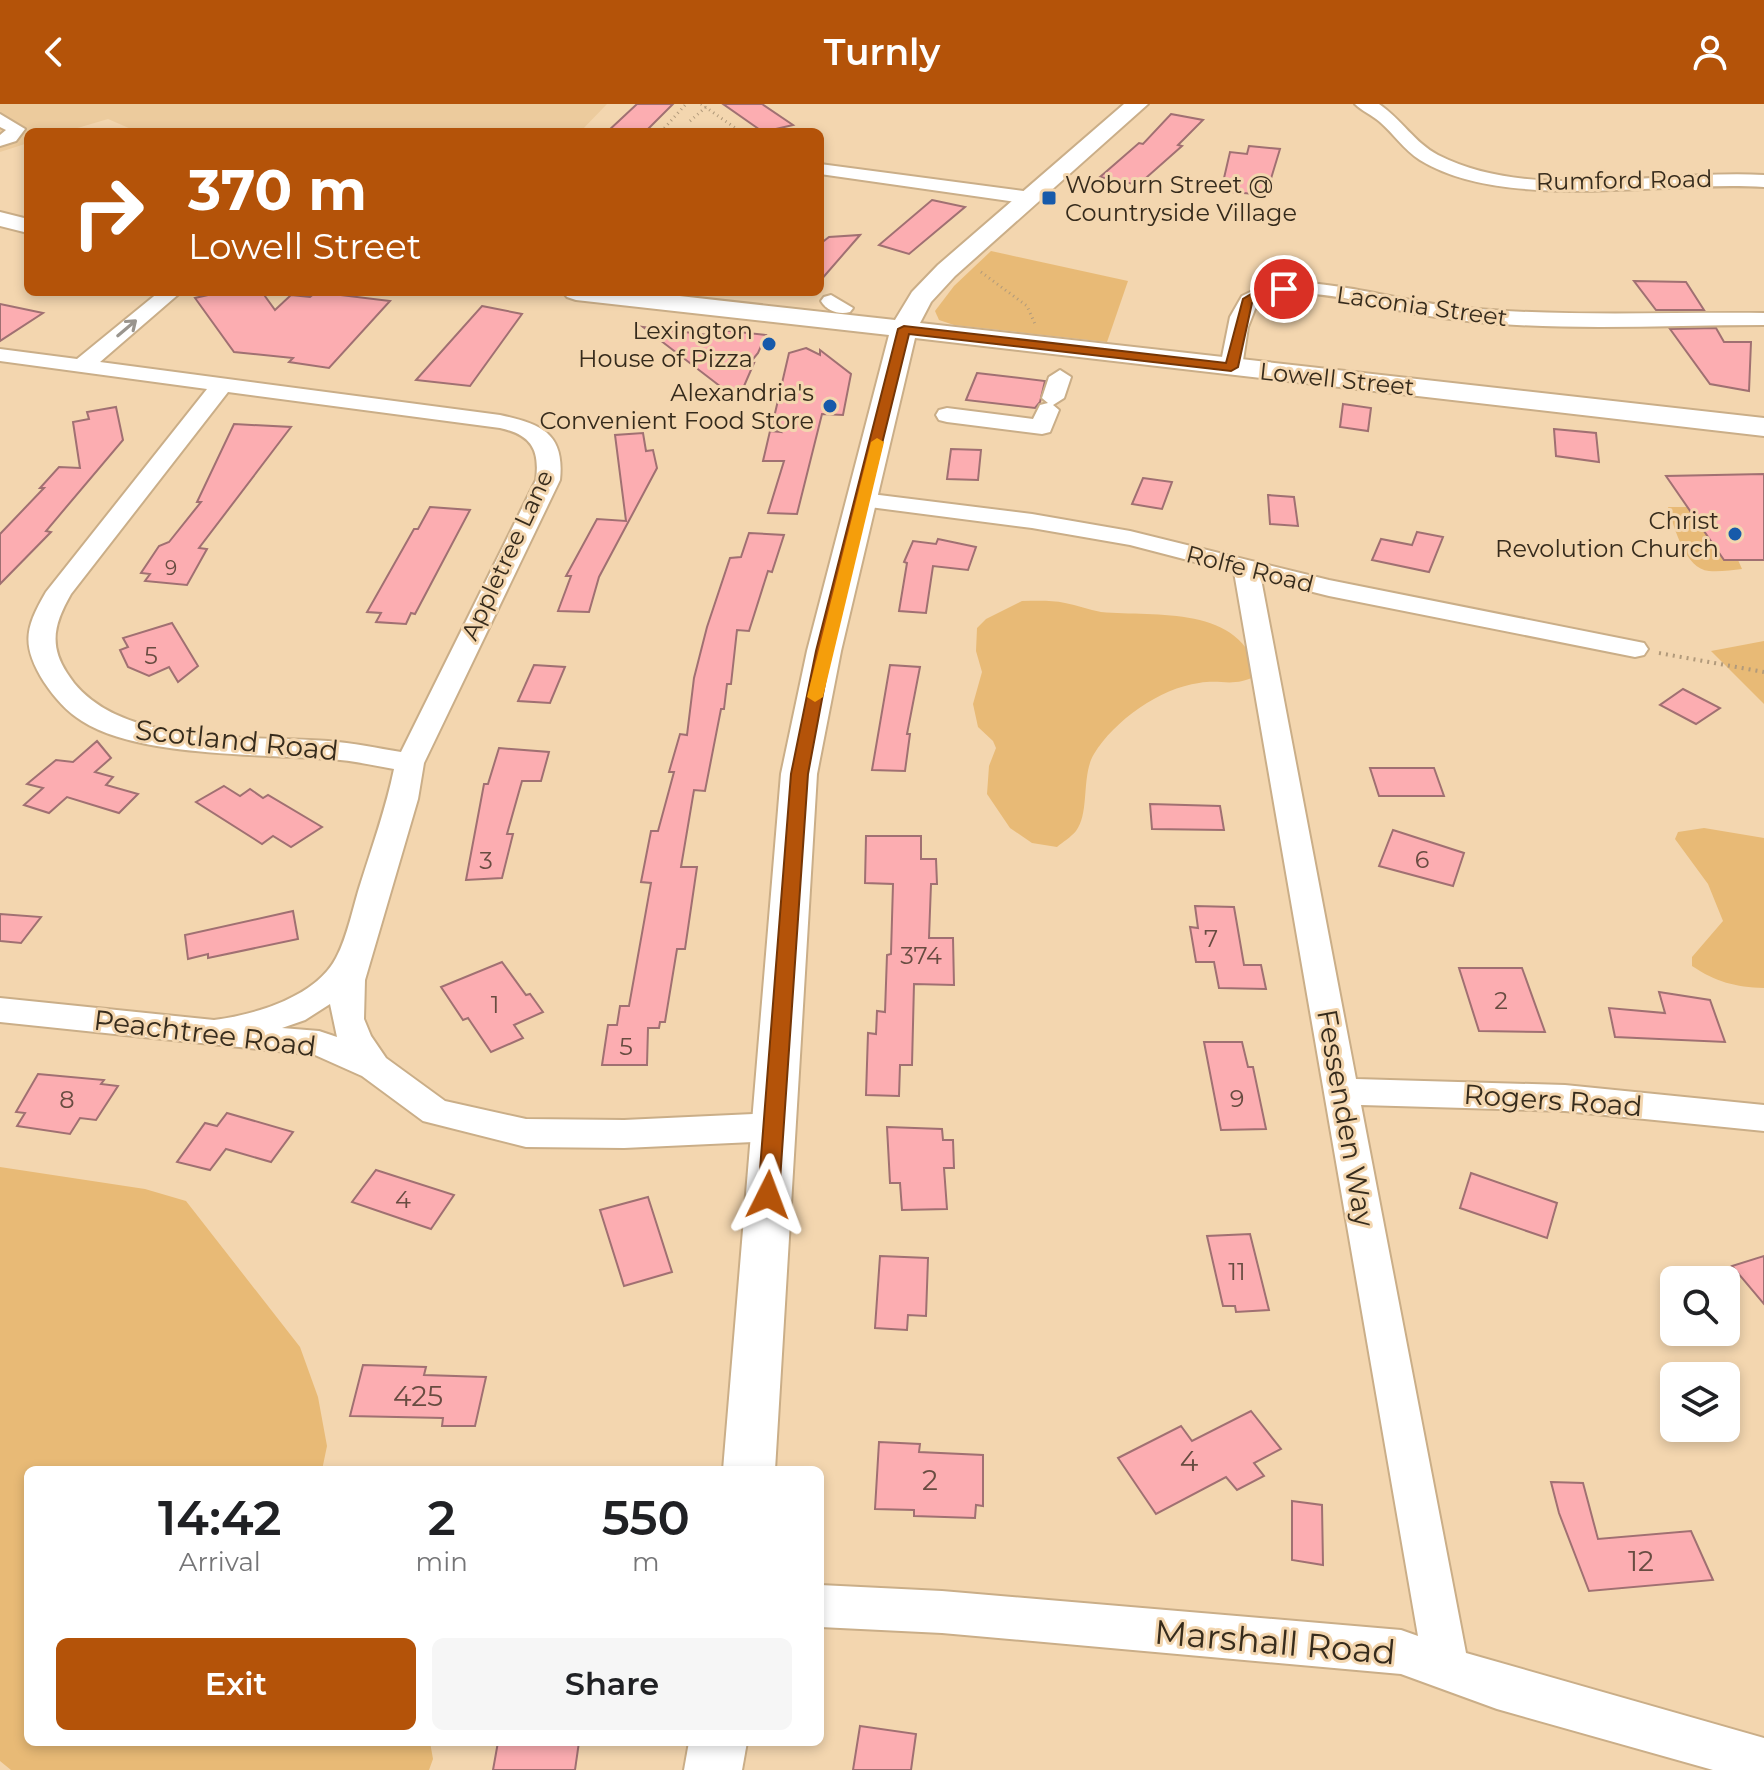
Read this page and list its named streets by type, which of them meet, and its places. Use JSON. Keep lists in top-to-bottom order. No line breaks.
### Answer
{"streets":{"main road":["Lowell Street"],"street":["Rumford Road","Laconia Street","Appletree Lane","Rolfe Road","Scotland Road","Peachtree Road","Rogers Road","Fessenden Way","Marshall Road"]},"crossings":[["Laconia Street","Lowell Street"],["Appletree Lane","Scotland Road"],["Appletree Lane","Peachtree Road"],["Rolfe Road","Fessenden Way"],["Rogers Road","Fessenden Way"],["Fessenden Way","Marshall Road"]],"places":{"transit":["Woburn Street @ Countryside Village"],"other":["Lexington House of Pizza","Alexandria's Convenient Food Store","Christ Revolution Church"]},"house_numbers":["9","5","6","3","7","374","2","1","5","9","8","4","11","425","4","2","12"],"page":{"header":"Turnly","turn":["370 m","Lowell Street"],"eta":["14:42","Arrival","2","min","550","m"],"buttons":["Exit","Share"]}}
